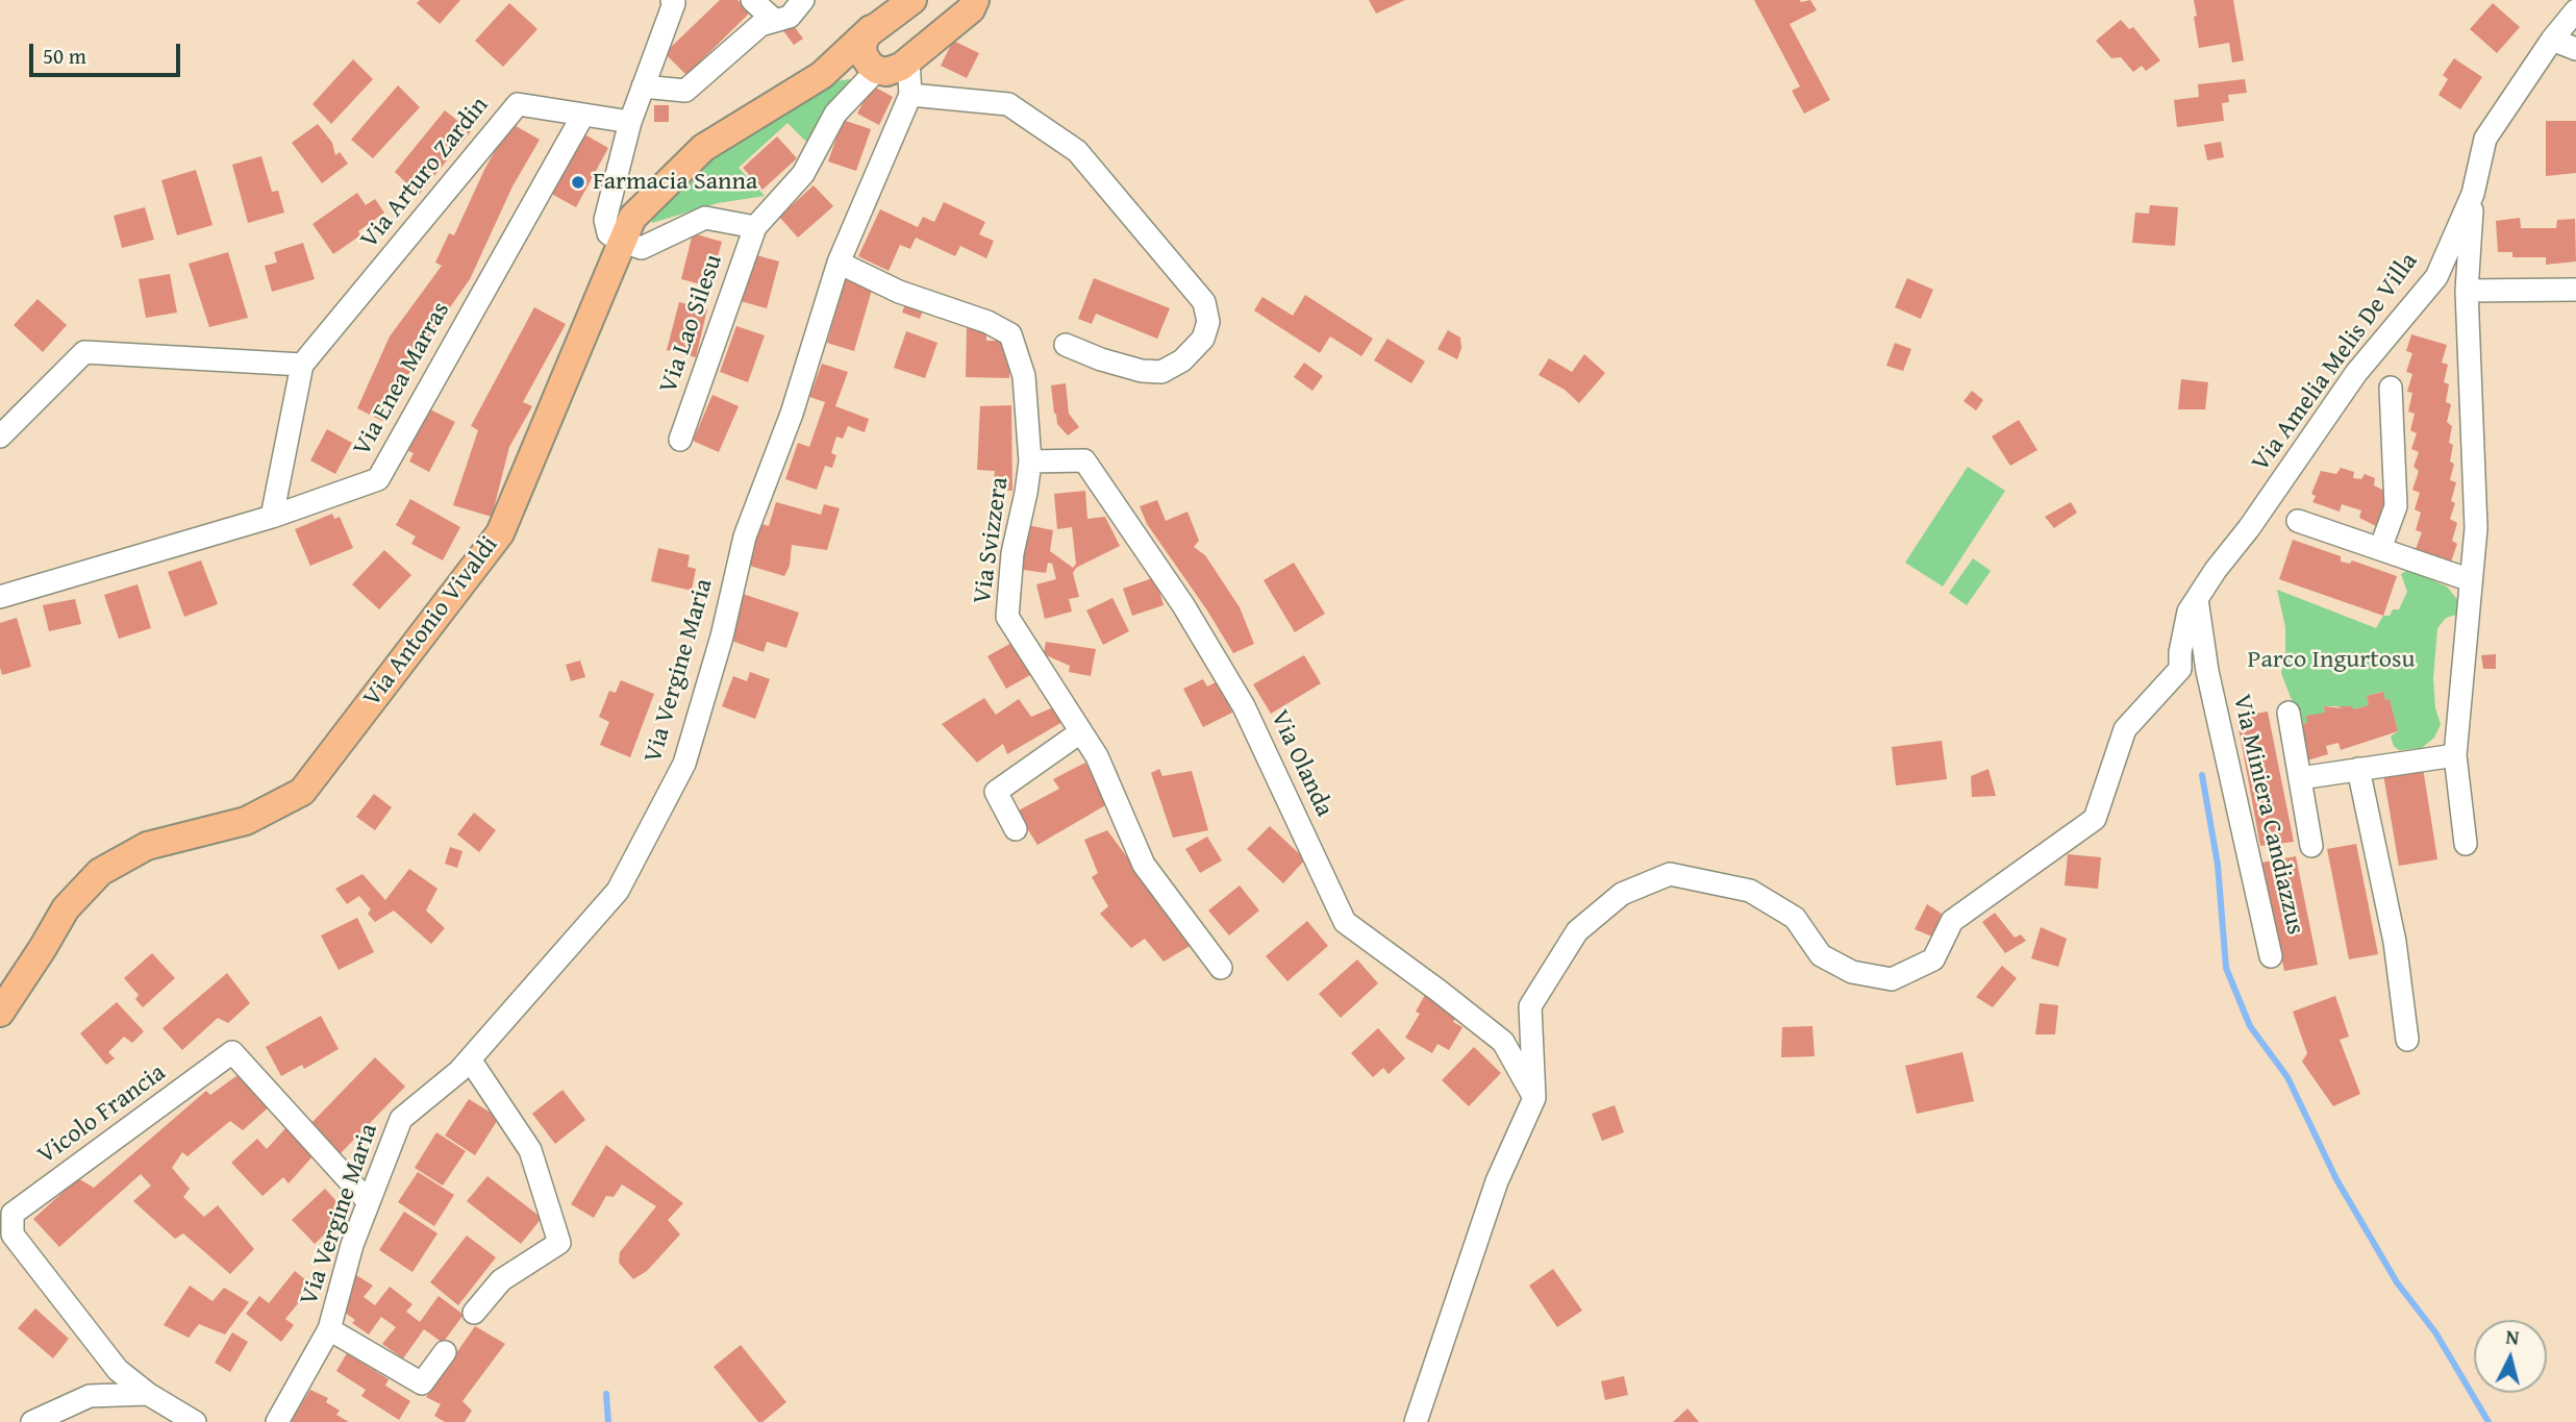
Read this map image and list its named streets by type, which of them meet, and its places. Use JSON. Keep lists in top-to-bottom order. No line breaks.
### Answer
{"streets":{"main road":["Via Antonio Vivaldi"],"street":["Via Arturo Zardin","Via Lao Silesu","Via Amelia Melis De Villa","Via Enea Marras","Via Svizzera","Via Vergine Maria","Via Olanda","Via Miniera Candiazzus","Vicolo Francia"]},"crossings":[["Via Arturo Zardin","Via Enea Marras"],["Via Lao Silesu","Via Antonio Vivaldi"],["Via Amelia Melis De Villa","Via Olanda"],["Via Amelia Melis De Villa","Via Miniera Candiazzus"],["Via Svizzera","Via Vergine Maria"],["Via Svizzera","Via Olanda"],["Via Antonio Vivaldi","Via Vergine Maria"],["Via Vergine Maria","Vicolo Francia"]],"parks":["Parco Ingurtosu"],"places":["Farmacia Sanna"],"scale_bar":"50 m","north":"top"}
